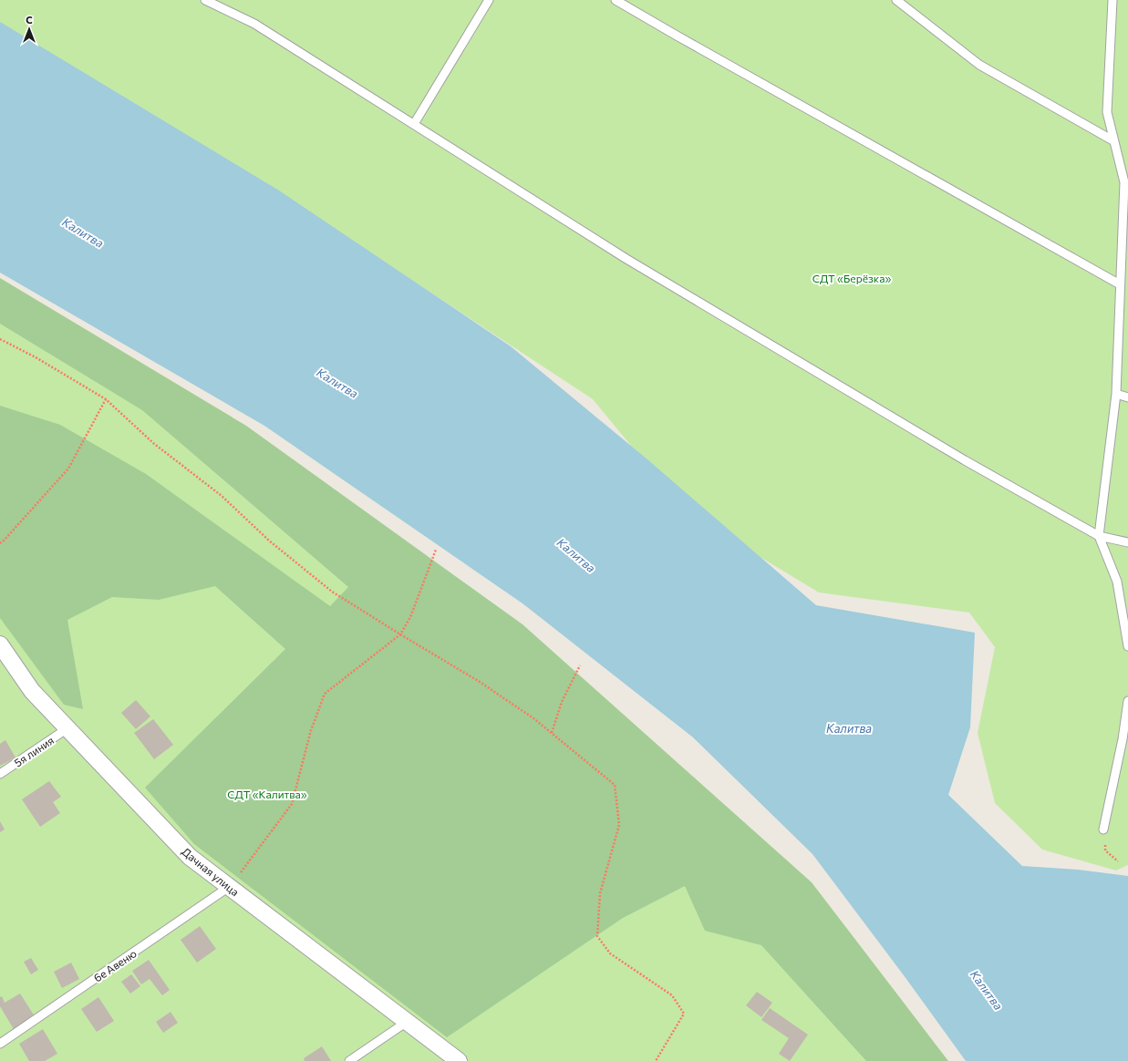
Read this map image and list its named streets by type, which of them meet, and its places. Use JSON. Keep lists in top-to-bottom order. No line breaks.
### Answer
{"streets":{"street":["Дачная улица"],"lane":["5я линия","6е Авеню"]},"crossings":[["5я линия","Дачная улица"],["Дачная улица","6е Авеню"]],"water":["Калитва"],"parks":["СДТ «Берёзка»","СДТ «Калитва»"],"north":"top"}
